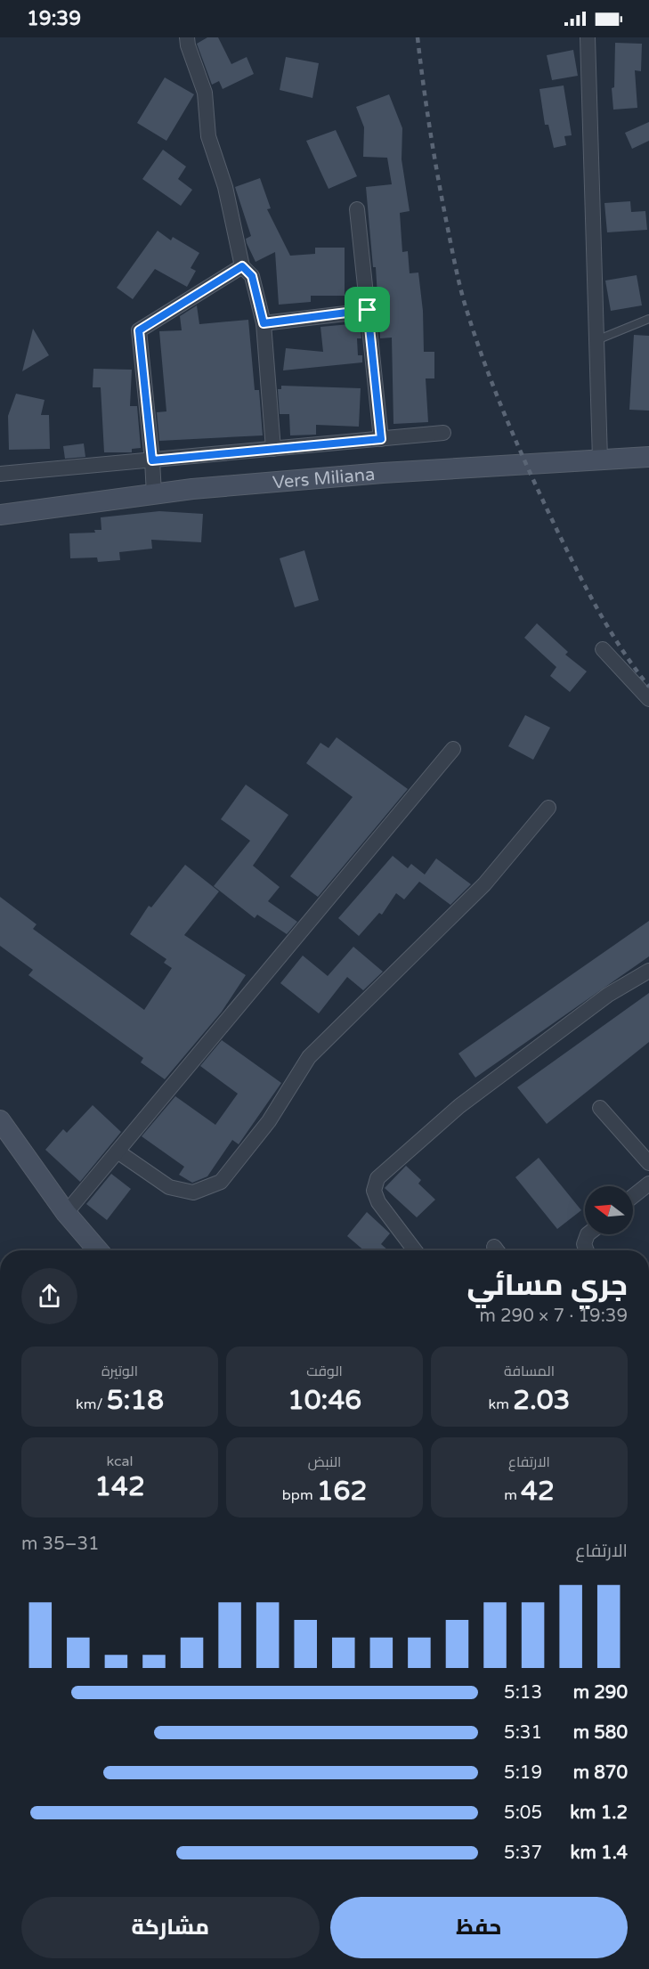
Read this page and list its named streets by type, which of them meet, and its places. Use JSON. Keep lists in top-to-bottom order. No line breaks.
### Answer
{"streets":{"main road":["Vers Miliana"]},"north":"left","page":{"status":"19:39","heading":["جري مسائي","19:39 · 7 × 290 m"],"stats":[["المسافة","2.03 km"],["الوقت","10:46"],["الوتيرة","5:18 /km"],["الارتفاع","42 m"],["النبض","162 bpm"],["kcal","142"]],"chart":["الارتفاع","31–35 m"],"list":[{"name":"290 m","note":"5:13"},{"name":"580 m","note":"5:31"},{"name":"870 m","note":"5:19"},{"name":"1.2 km","note":"5:05"},{"name":"1.4 km","note":"5:37"}],"buttons":["حفظ","مشاركة"]}}
